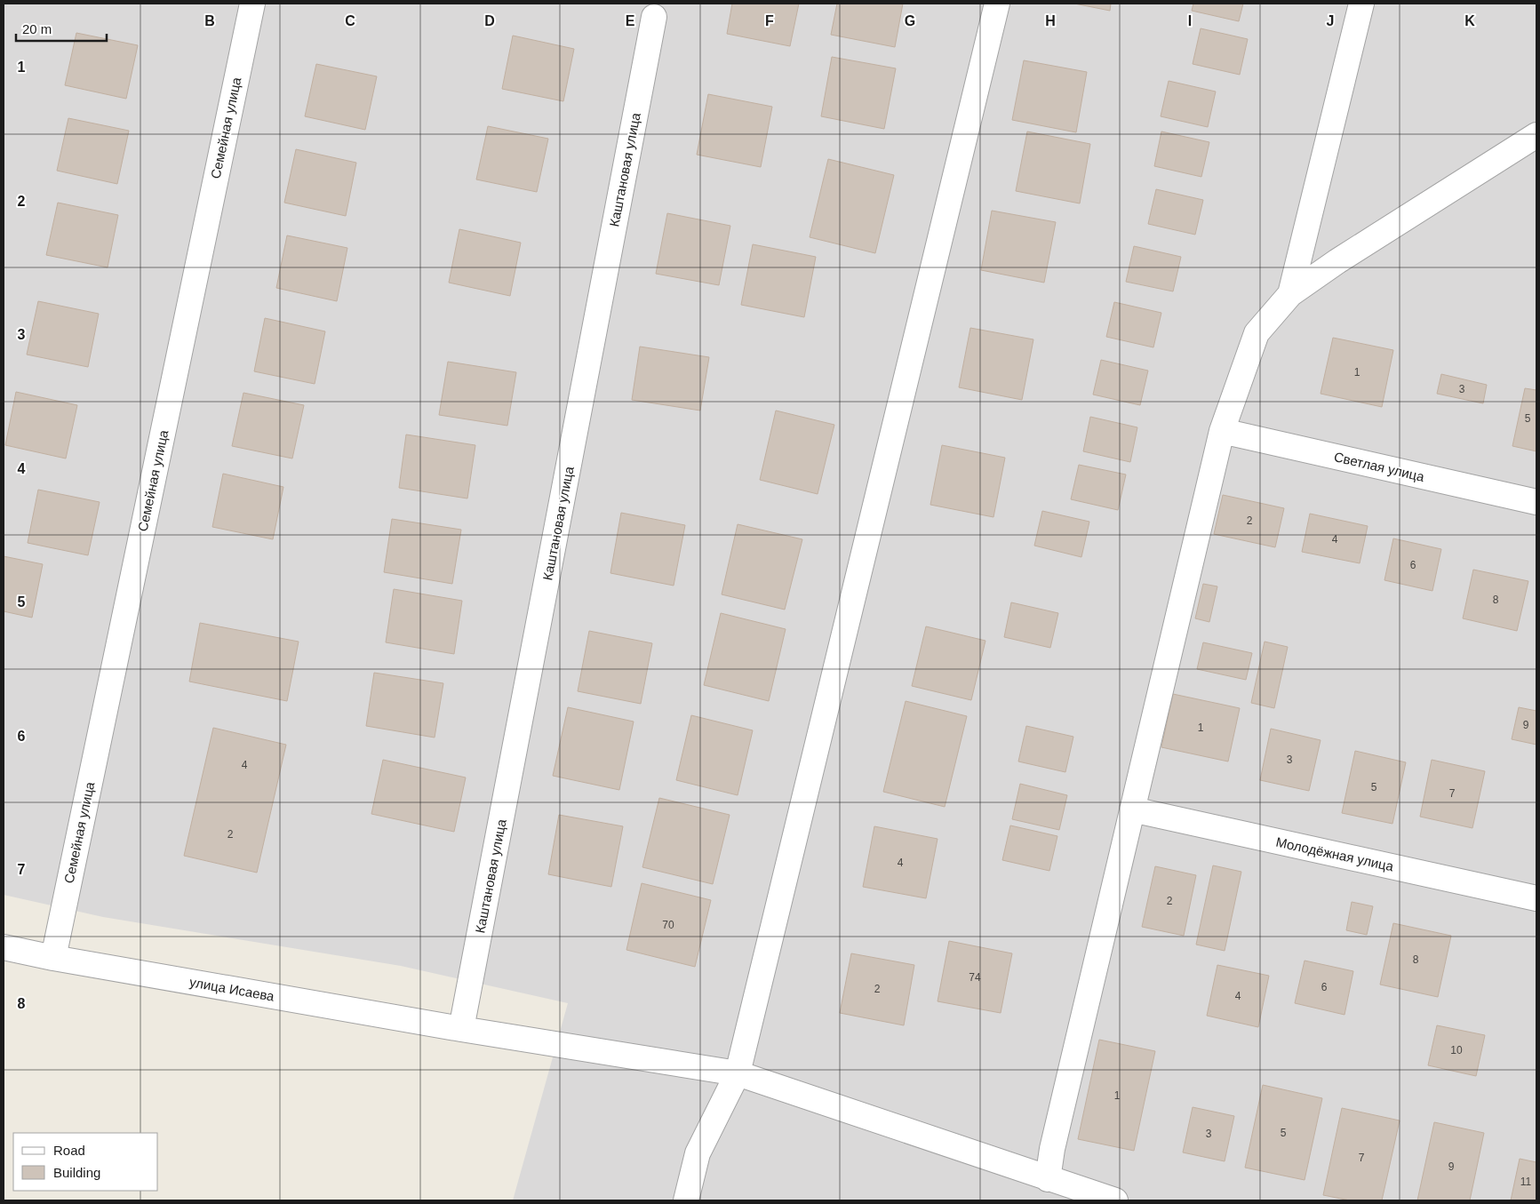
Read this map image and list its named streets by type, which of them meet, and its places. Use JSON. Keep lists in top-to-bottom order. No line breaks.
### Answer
{"streets":{"street":["Семейная улица","Каштановая улица","Светлая улица","Молодёжная улица","улица Исаева"]},"crossings":[["Семейная улица","улица Исаева"],["Каштановая улица","улица Исаева"]],"house_numbers":["1","3","5","2","4","6","8","9","1","3","4","5","7","2","4","2","70","8","74","6","2","4","10","1","5","3","7","9","11"],"legend":["Road","Building"],"scale_bar":"20 m","grid":{"columns":["B","C","D","E","F","G","H","I","J","K"],"rows":["1","2","3","4","5","6","7","8"]}}
